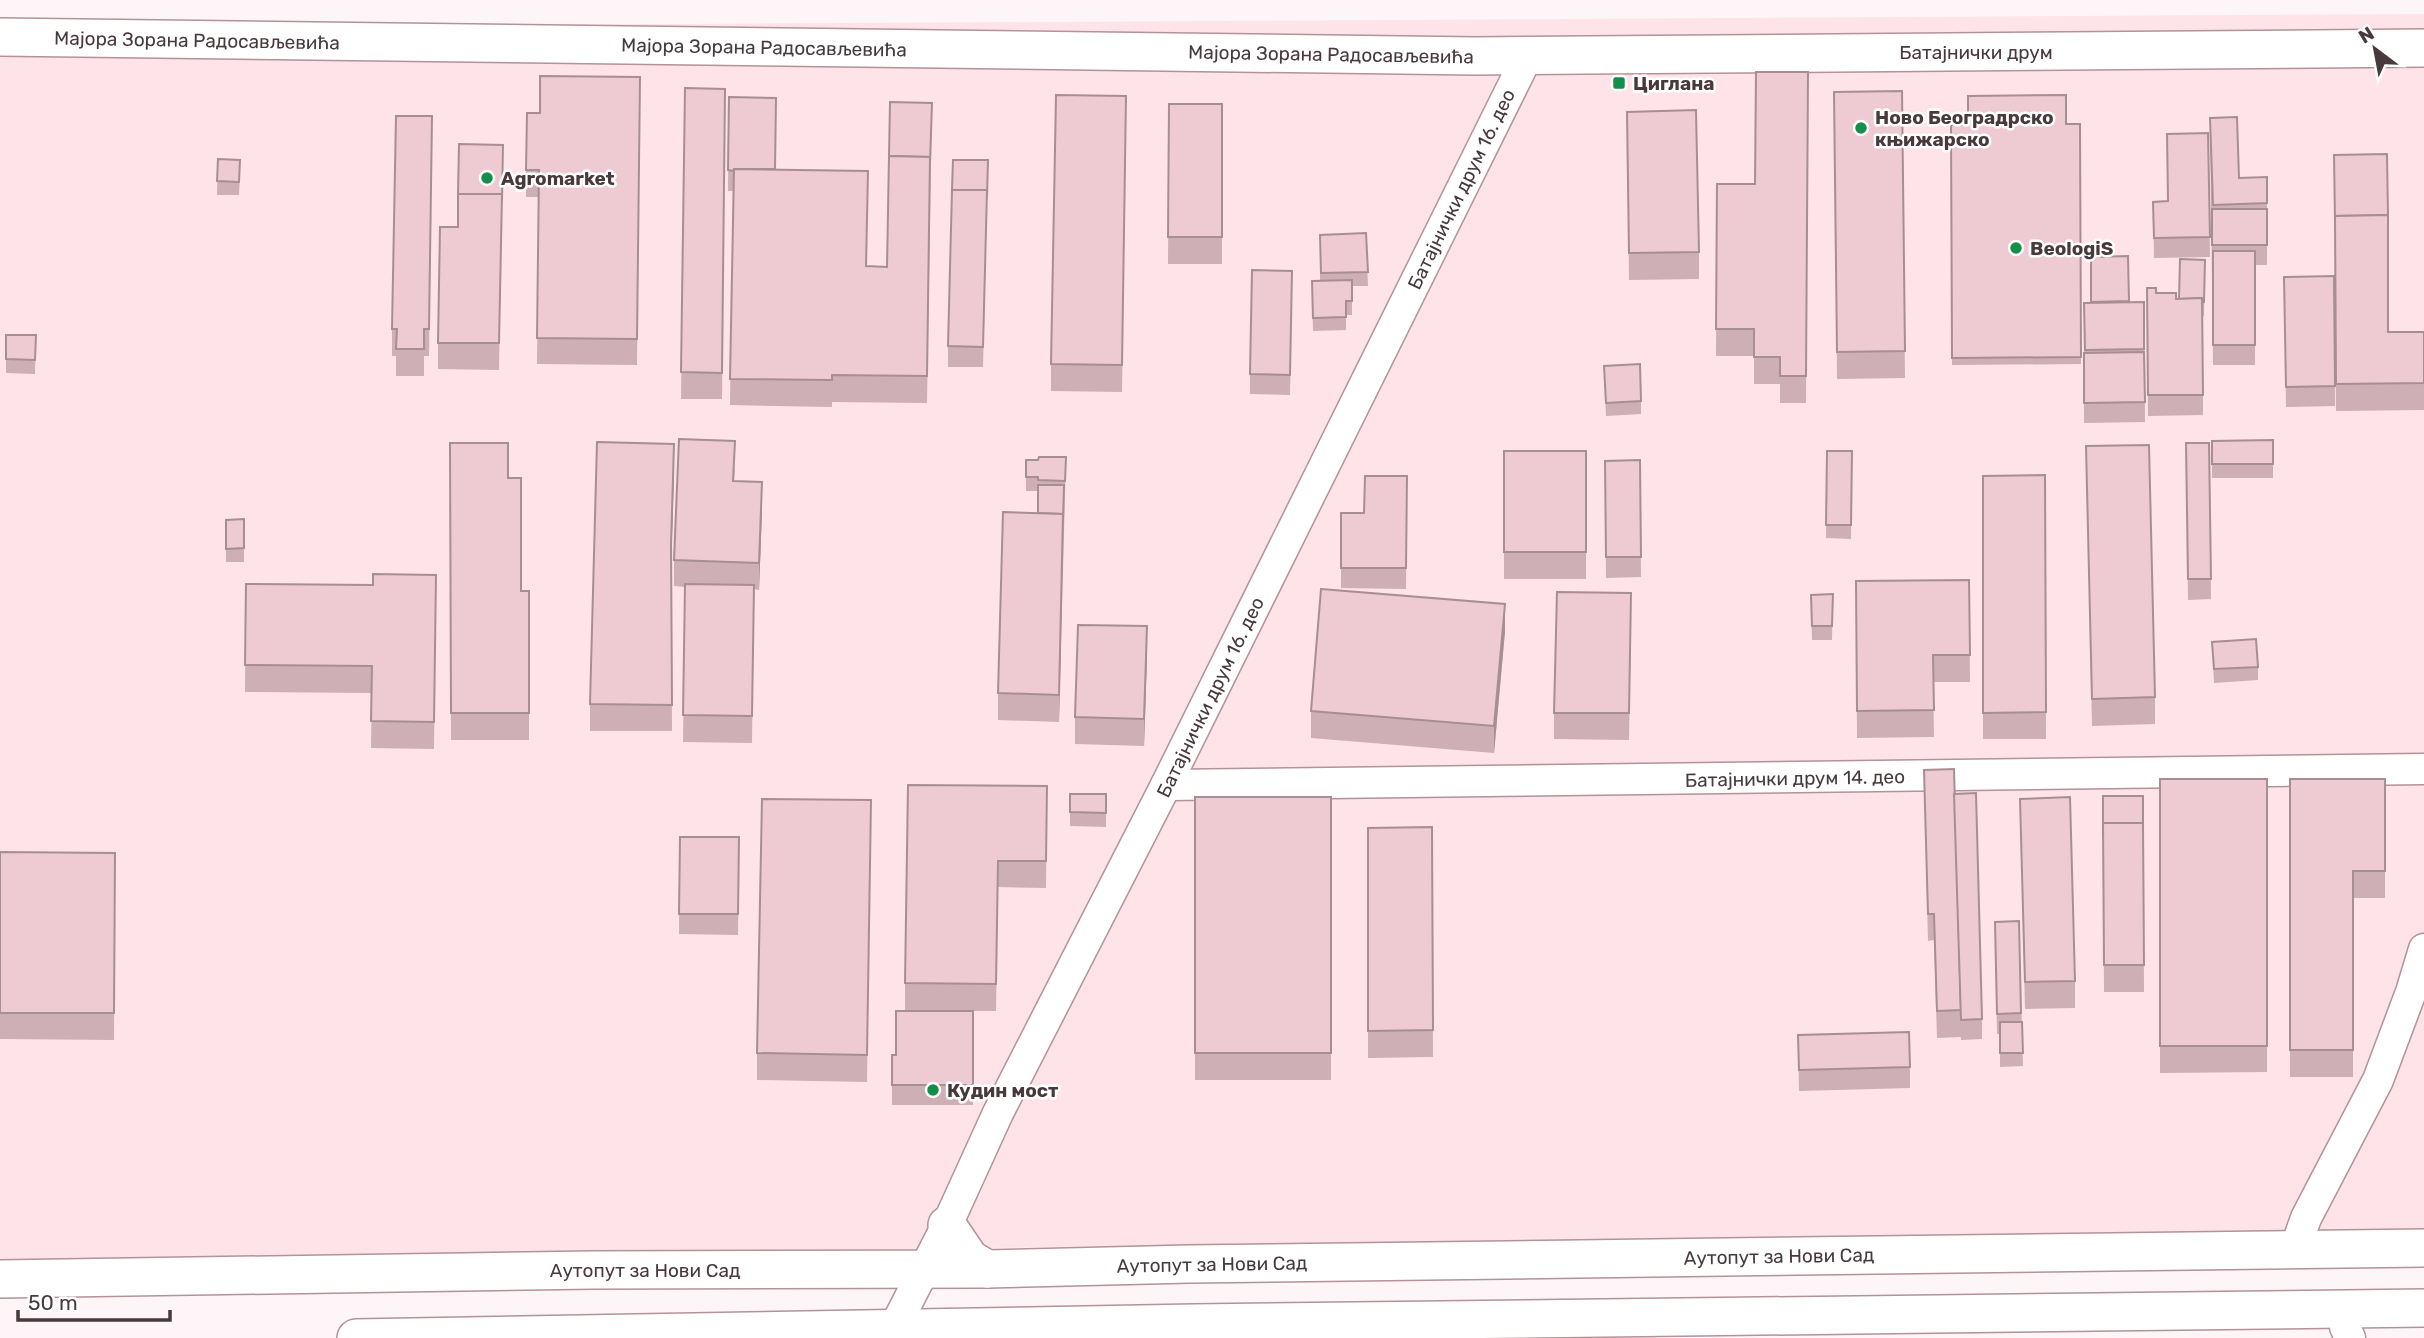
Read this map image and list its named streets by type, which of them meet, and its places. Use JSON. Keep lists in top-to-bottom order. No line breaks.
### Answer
{"streets":{"main road":["Мајора Зорана Радосављевића","Батајнички друм","Аутопут за Нови Сад"],"street":["Батајнички друм 16. део","Батајнички друм 14. део"]},"crossings":[["Мајора Зорана Радосављевића","Батајнички друм"],["Мајора Зорана Радосављевића","Батајнички друм 16. део"],["Батајнички друм","Батајнички друм 16. део"],["Батајнички друм 16. део","Батајнички друм 14. део"],["Батајнички друм 16. део","Аутопут за Нови Сад"]],"places":{"transit":["Циглана"],"other":["Ново Београдрско књижарско","Agromarket","BeologiS","Кудин мост"]},"scale_bar":"50 m","north":"top left"}
